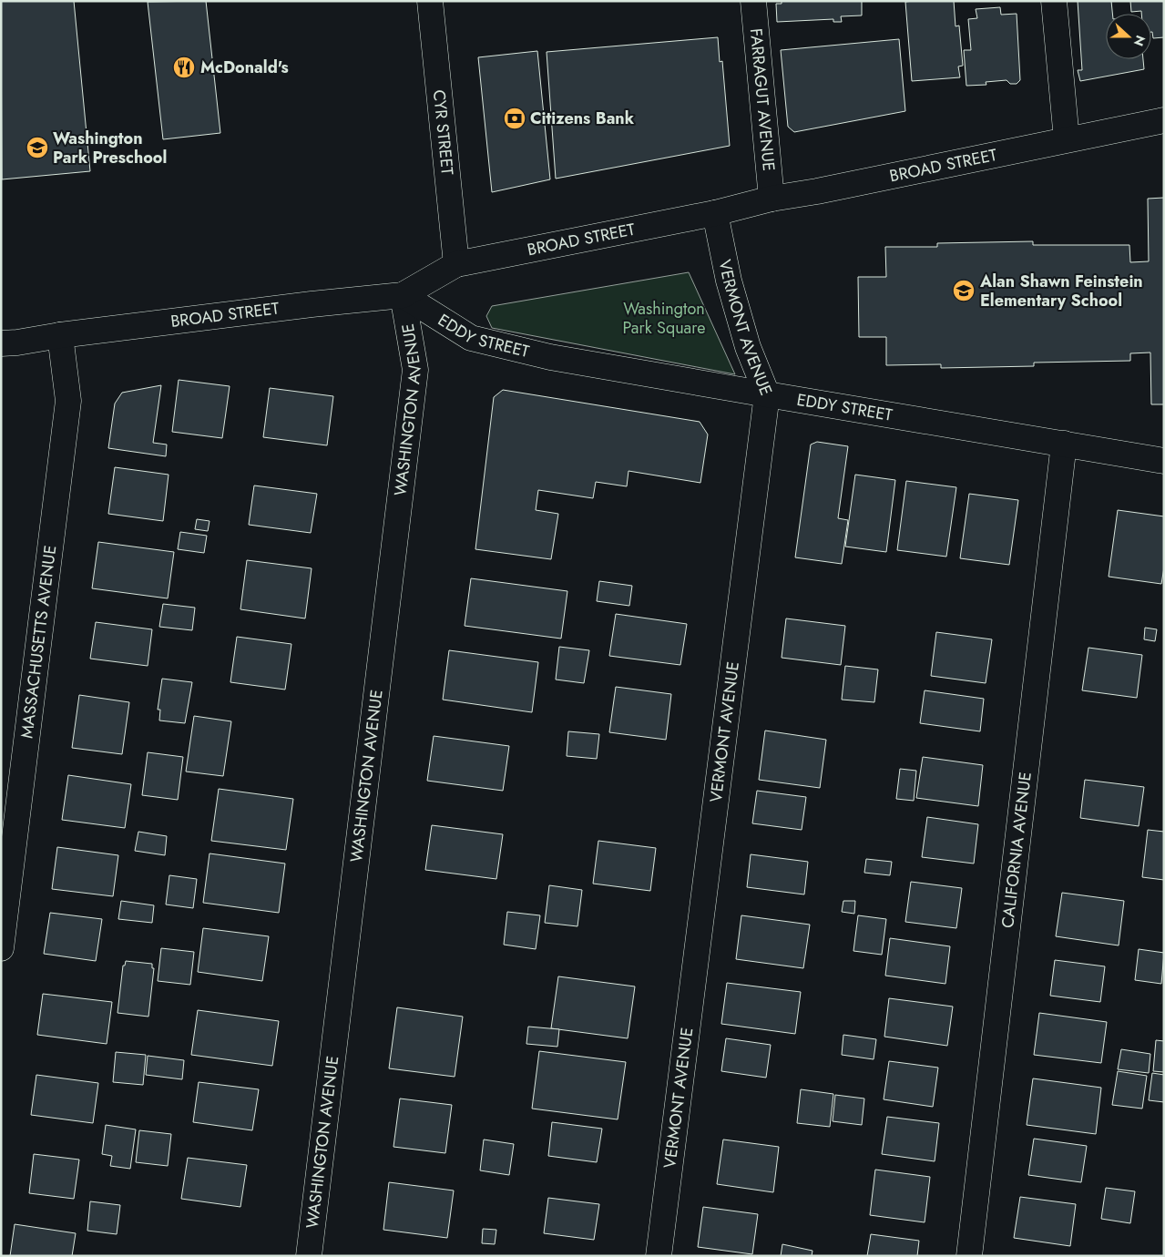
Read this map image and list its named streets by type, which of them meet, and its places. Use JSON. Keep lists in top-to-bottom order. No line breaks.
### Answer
{"streets":{"street":["FARRAGUT AVENUE","CYR STREET","BROAD STREET","VERMONT AVENUE","EDDY STREET","WASHINGTON AVENUE","MASSACHUSETTS AVENUE","CALIFORNIA AVENUE"]},"crossings":[["FARRAGUT AVENUE","BROAD STREET"],["CYR STREET","BROAD STREET"],["BROAD STREET","VERMONT AVENUE"],["BROAD STREET","EDDY STREET"],["BROAD STREET","WASHINGTON AVENUE"],["BROAD STREET","MASSACHUSETTS AVENUE"],["VERMONT AVENUE","EDDY STREET"],["EDDY STREET","WASHINGTON AVENUE"],["EDDY STREET","CALIFORNIA AVENUE"]],"parks":["Washington Park Square"],"places":{"restaurant":["McDonald's"],"bank":["Citizens Bank"],"school or university":["Washington Park Preschool","Alan Shawn Feinstein Elementary School"]},"north":"right"}
